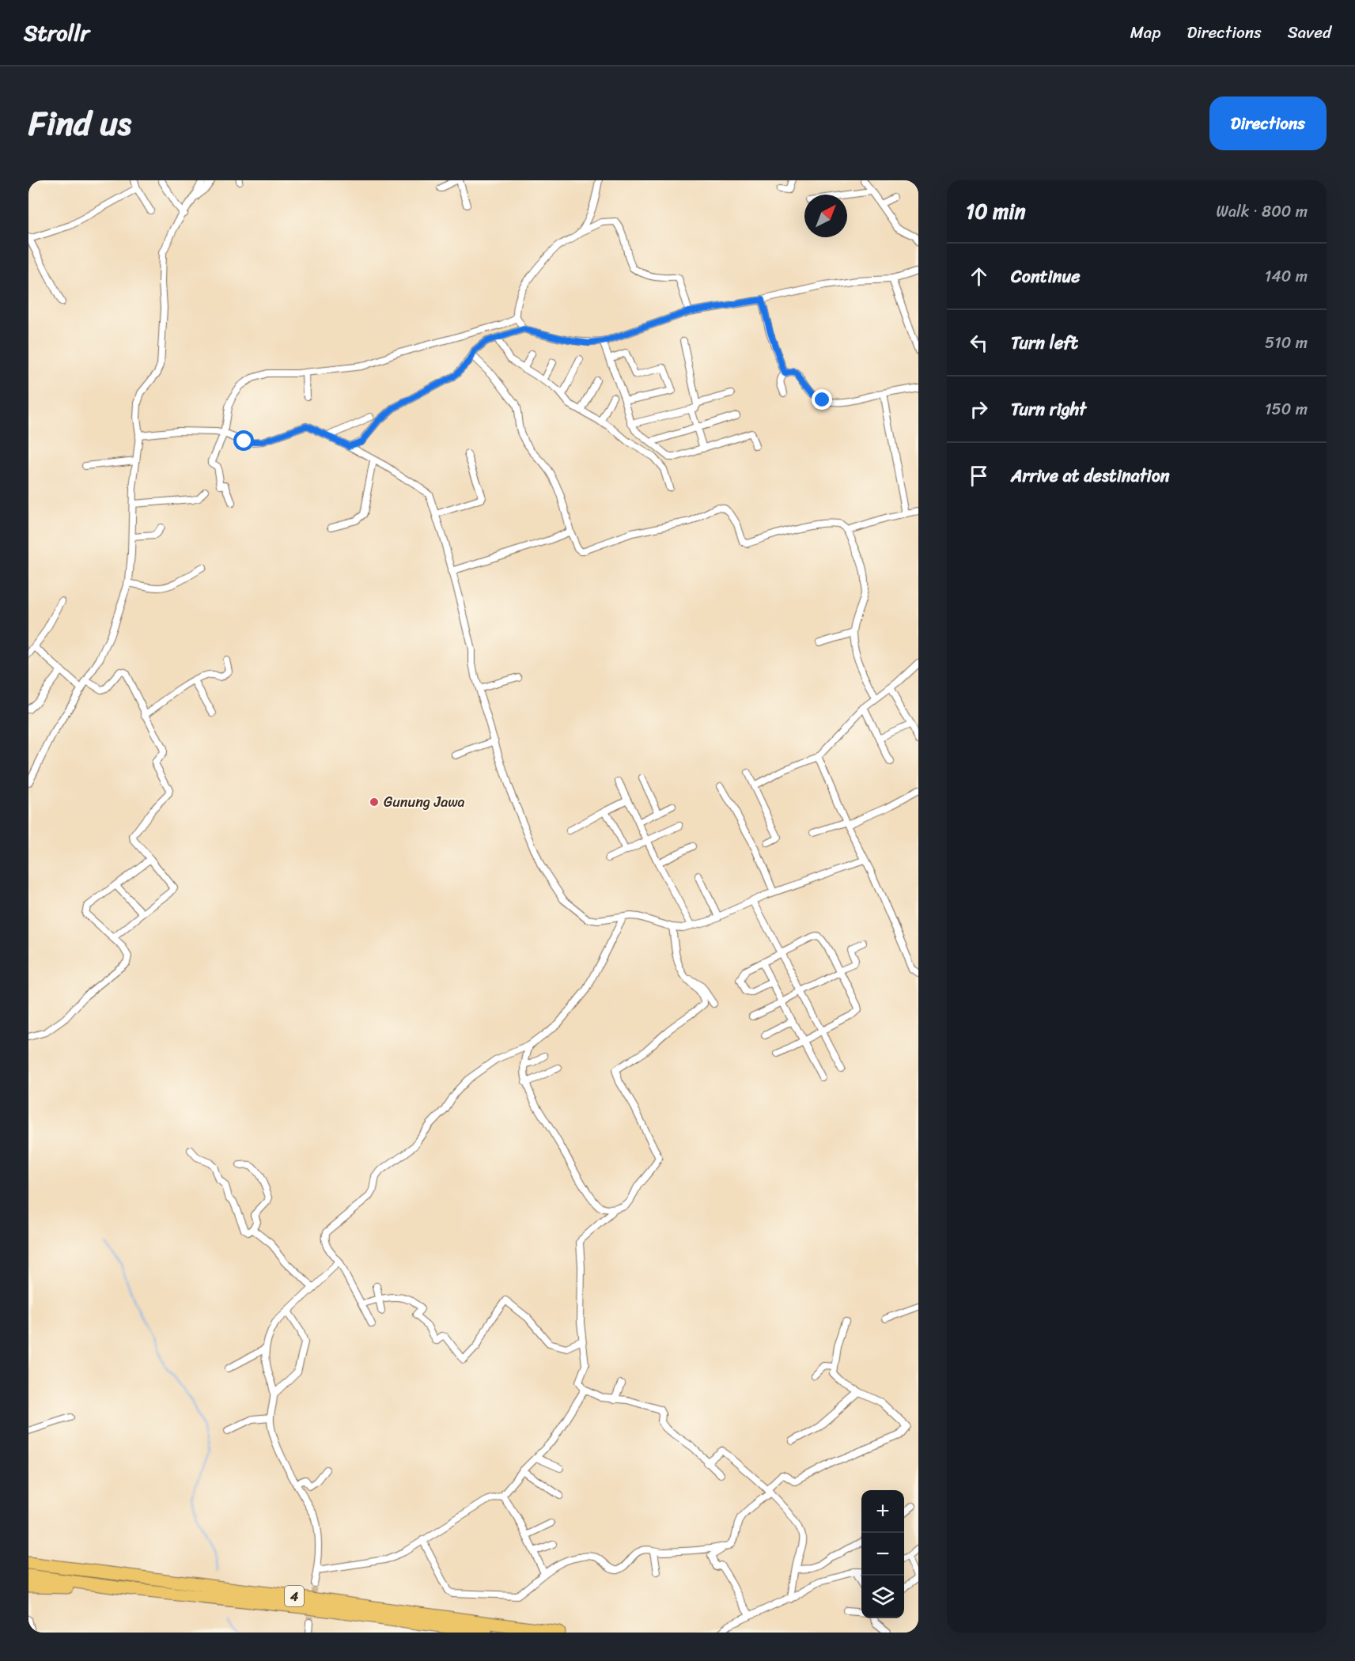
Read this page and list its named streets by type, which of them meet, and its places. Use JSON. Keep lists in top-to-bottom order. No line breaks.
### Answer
{"streets":{"highway":["4"]},"places":["Gunung Jawa"],"north":"top right","page":{"header":"Strollr","nav":["Map","Directions","Saved"],"title":"Find us","buttons":"Directions","heading":["10 min","Walk · 800 m"],"list":[["Continue","140 m"],["Turn left","510 m"],["Turn right","150 m"],"Arrive at destination"],"map_buttons":["+","−"]}}
